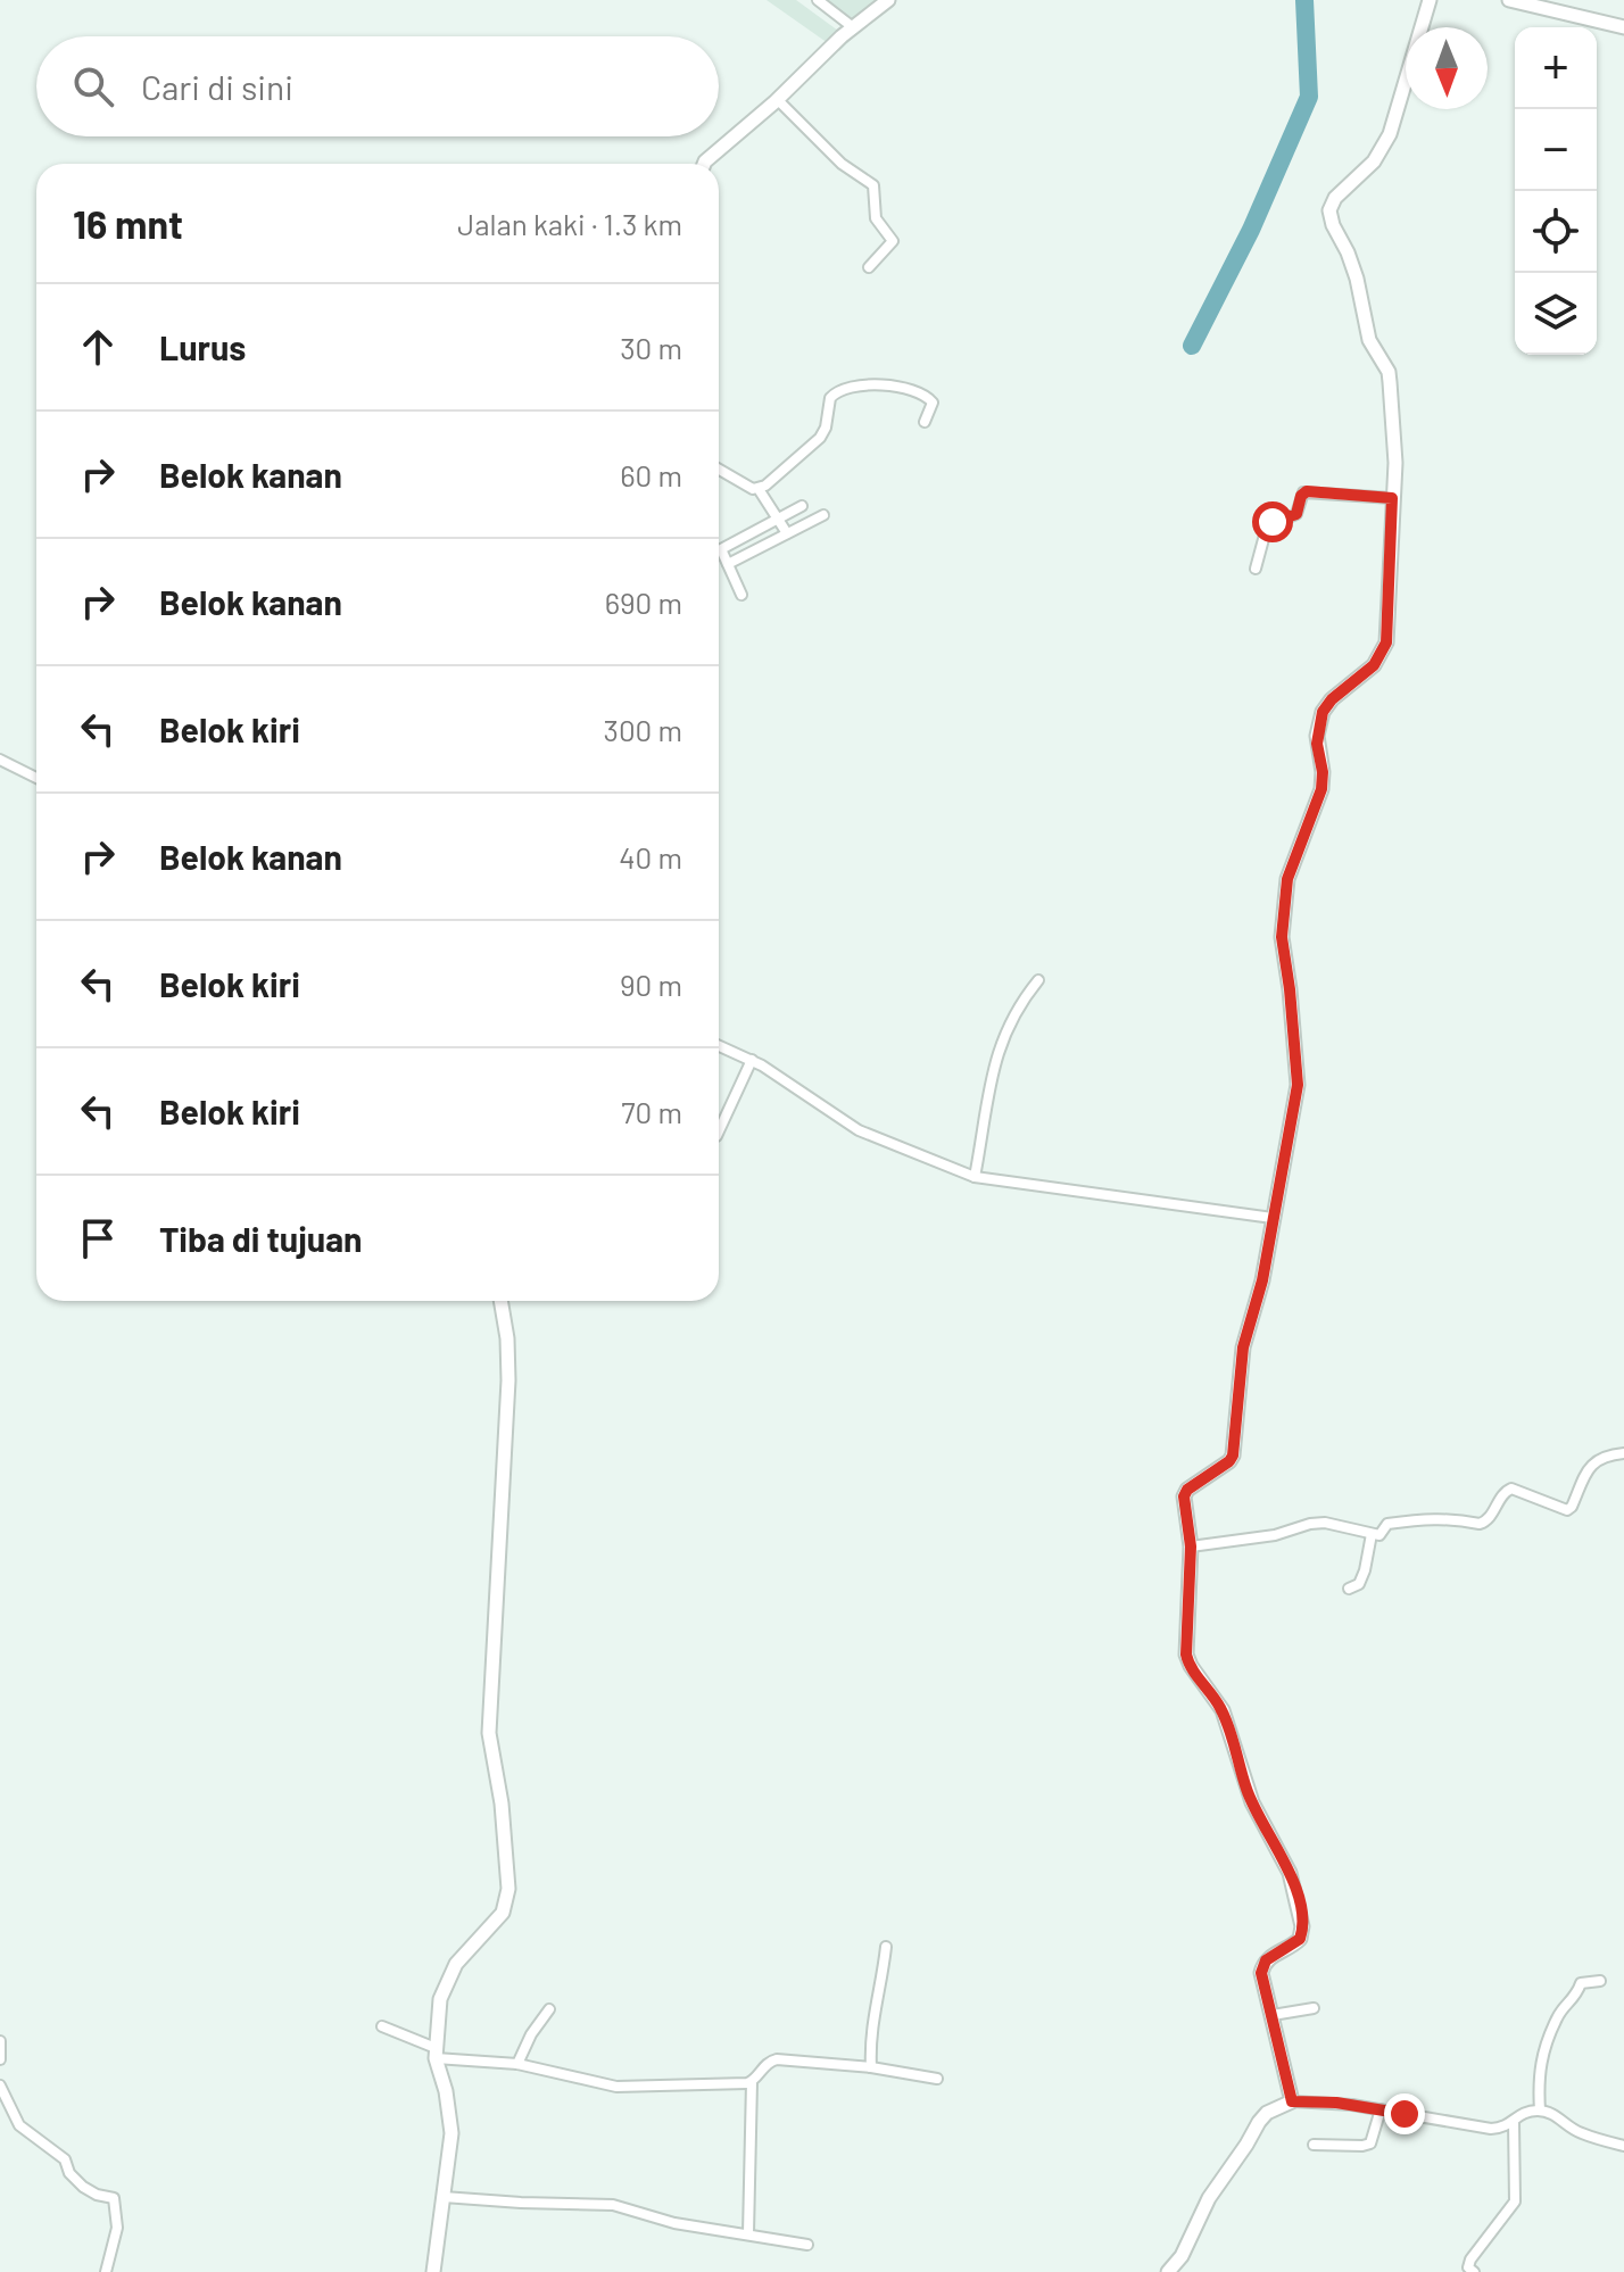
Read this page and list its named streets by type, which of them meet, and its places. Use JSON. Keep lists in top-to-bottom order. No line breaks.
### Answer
{"north":"bottom","page":{"map_buttons":["+","−"],"search":"Cari di sini","heading":["16 mnt","Jalan kaki · 1.3 km"],"list":[["Lurus","30 m"],["Belok kanan","60 m"],["Belok kanan","690 m"],["Belok kiri","300 m"],["Belok kanan","40 m"],["Belok kiri","90 m"],["Belok kiri","70 m"],"Tiba di tujuan"]}}
